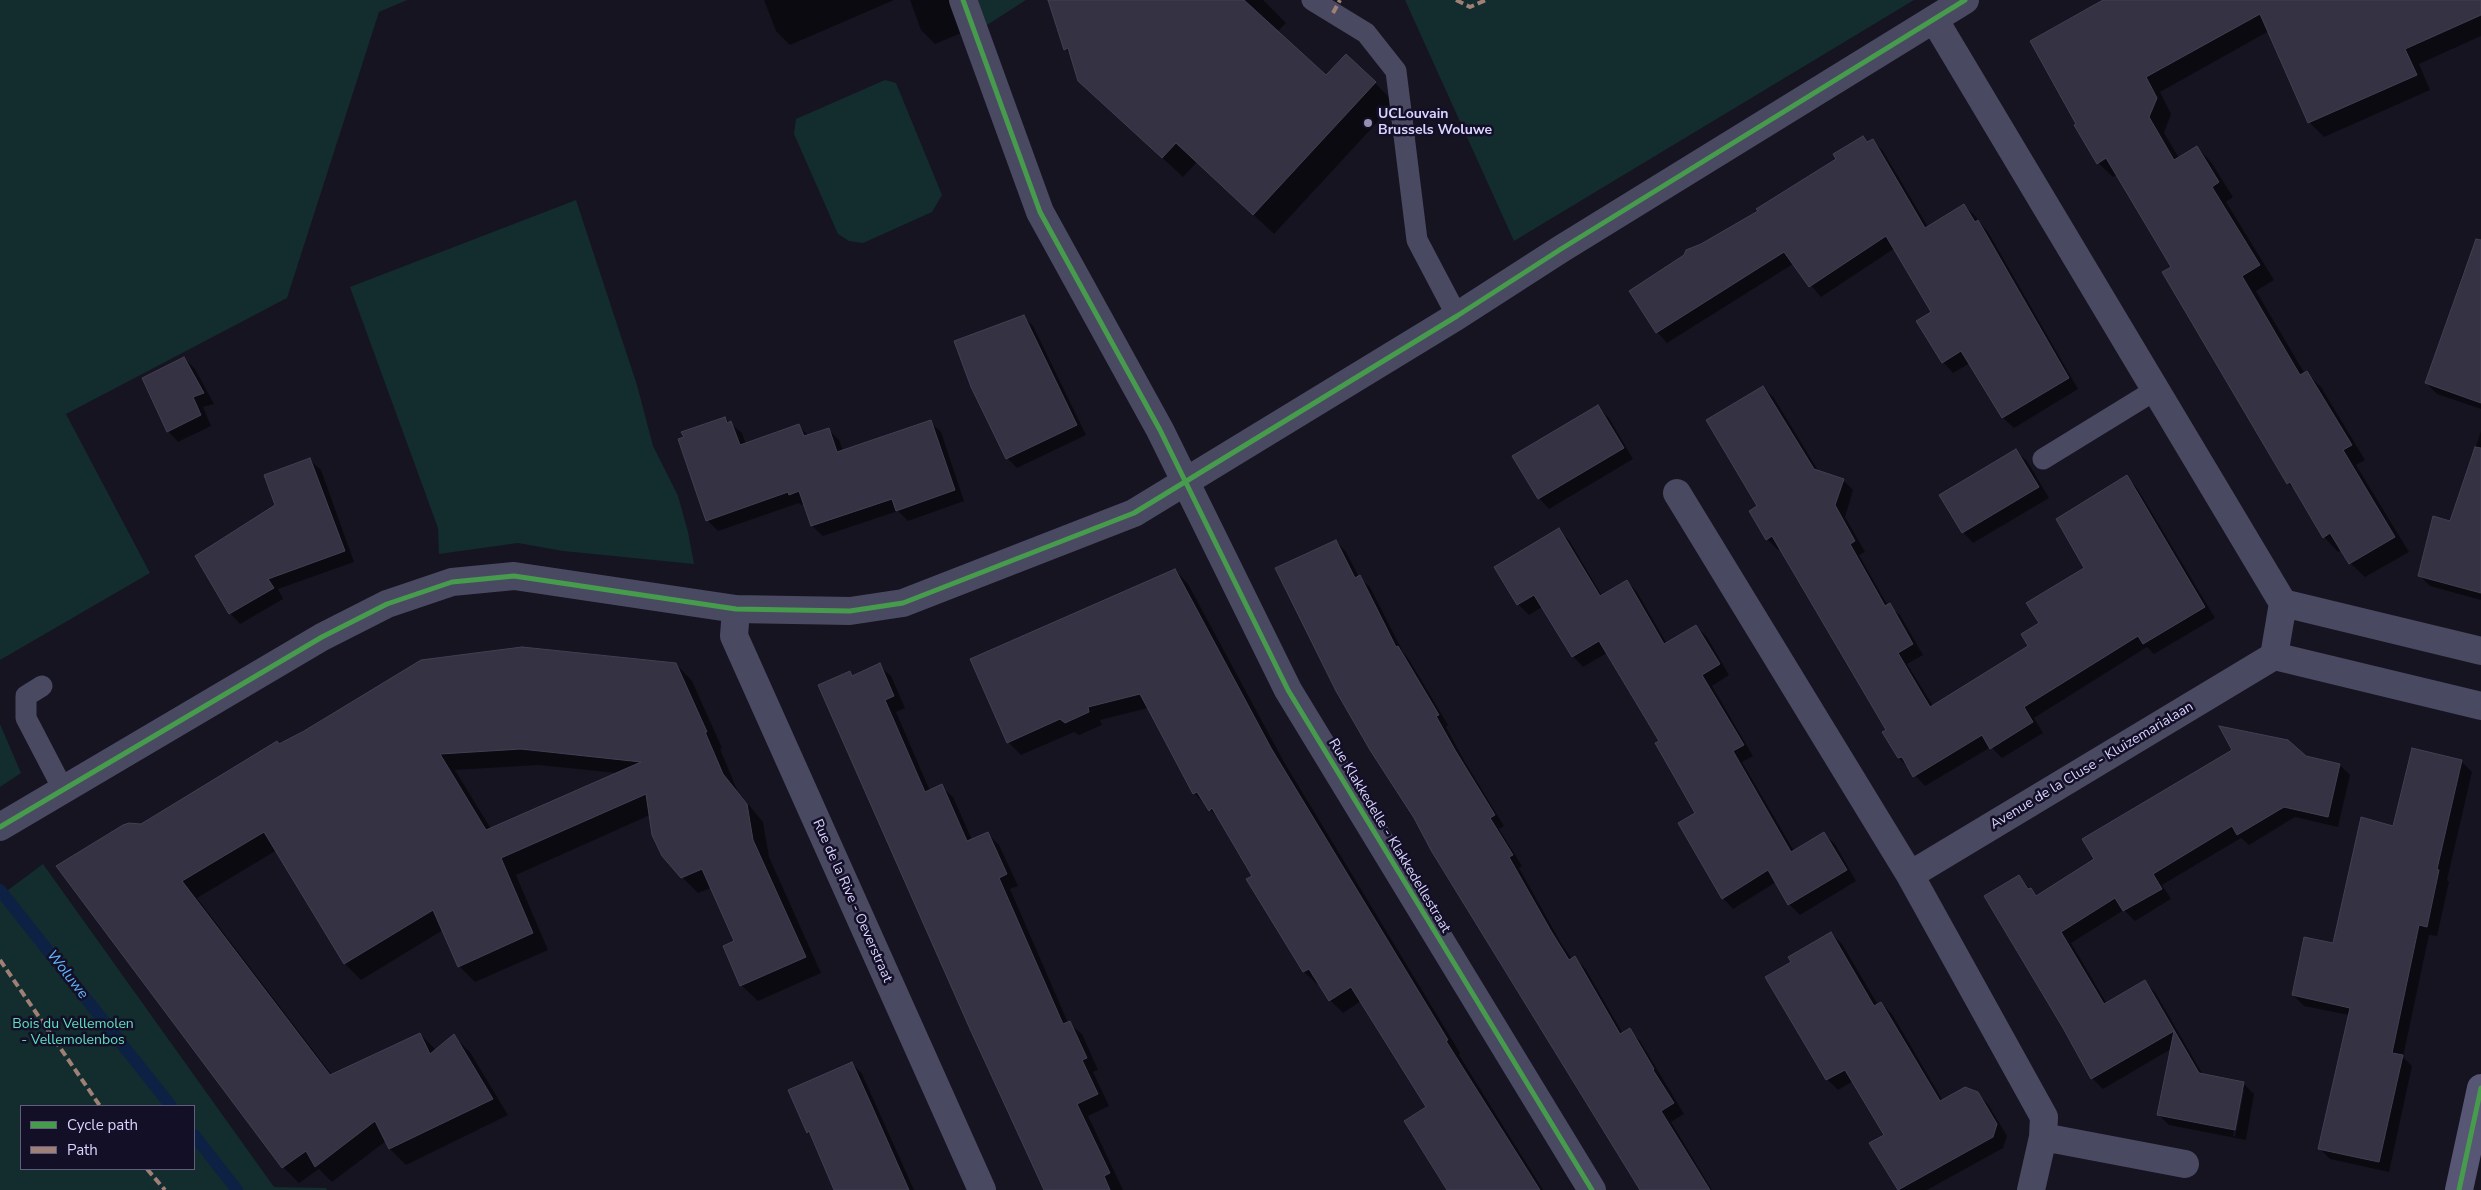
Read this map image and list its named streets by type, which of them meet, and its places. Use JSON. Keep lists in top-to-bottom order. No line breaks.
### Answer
{"streets":{"street":["Avenue de la Cluse - Kluizemarialaan","Rue Klakkedelle - Klakkedellestraat","Rue de la Rive - Oeverstraat"]},"water":["Woluwe"],"parks":["Bois du Vellemolen - Vellemolenbos"],"places":["UCLouvain Brussels Woluwe"],"legend":["Cycle path","Path"]}
